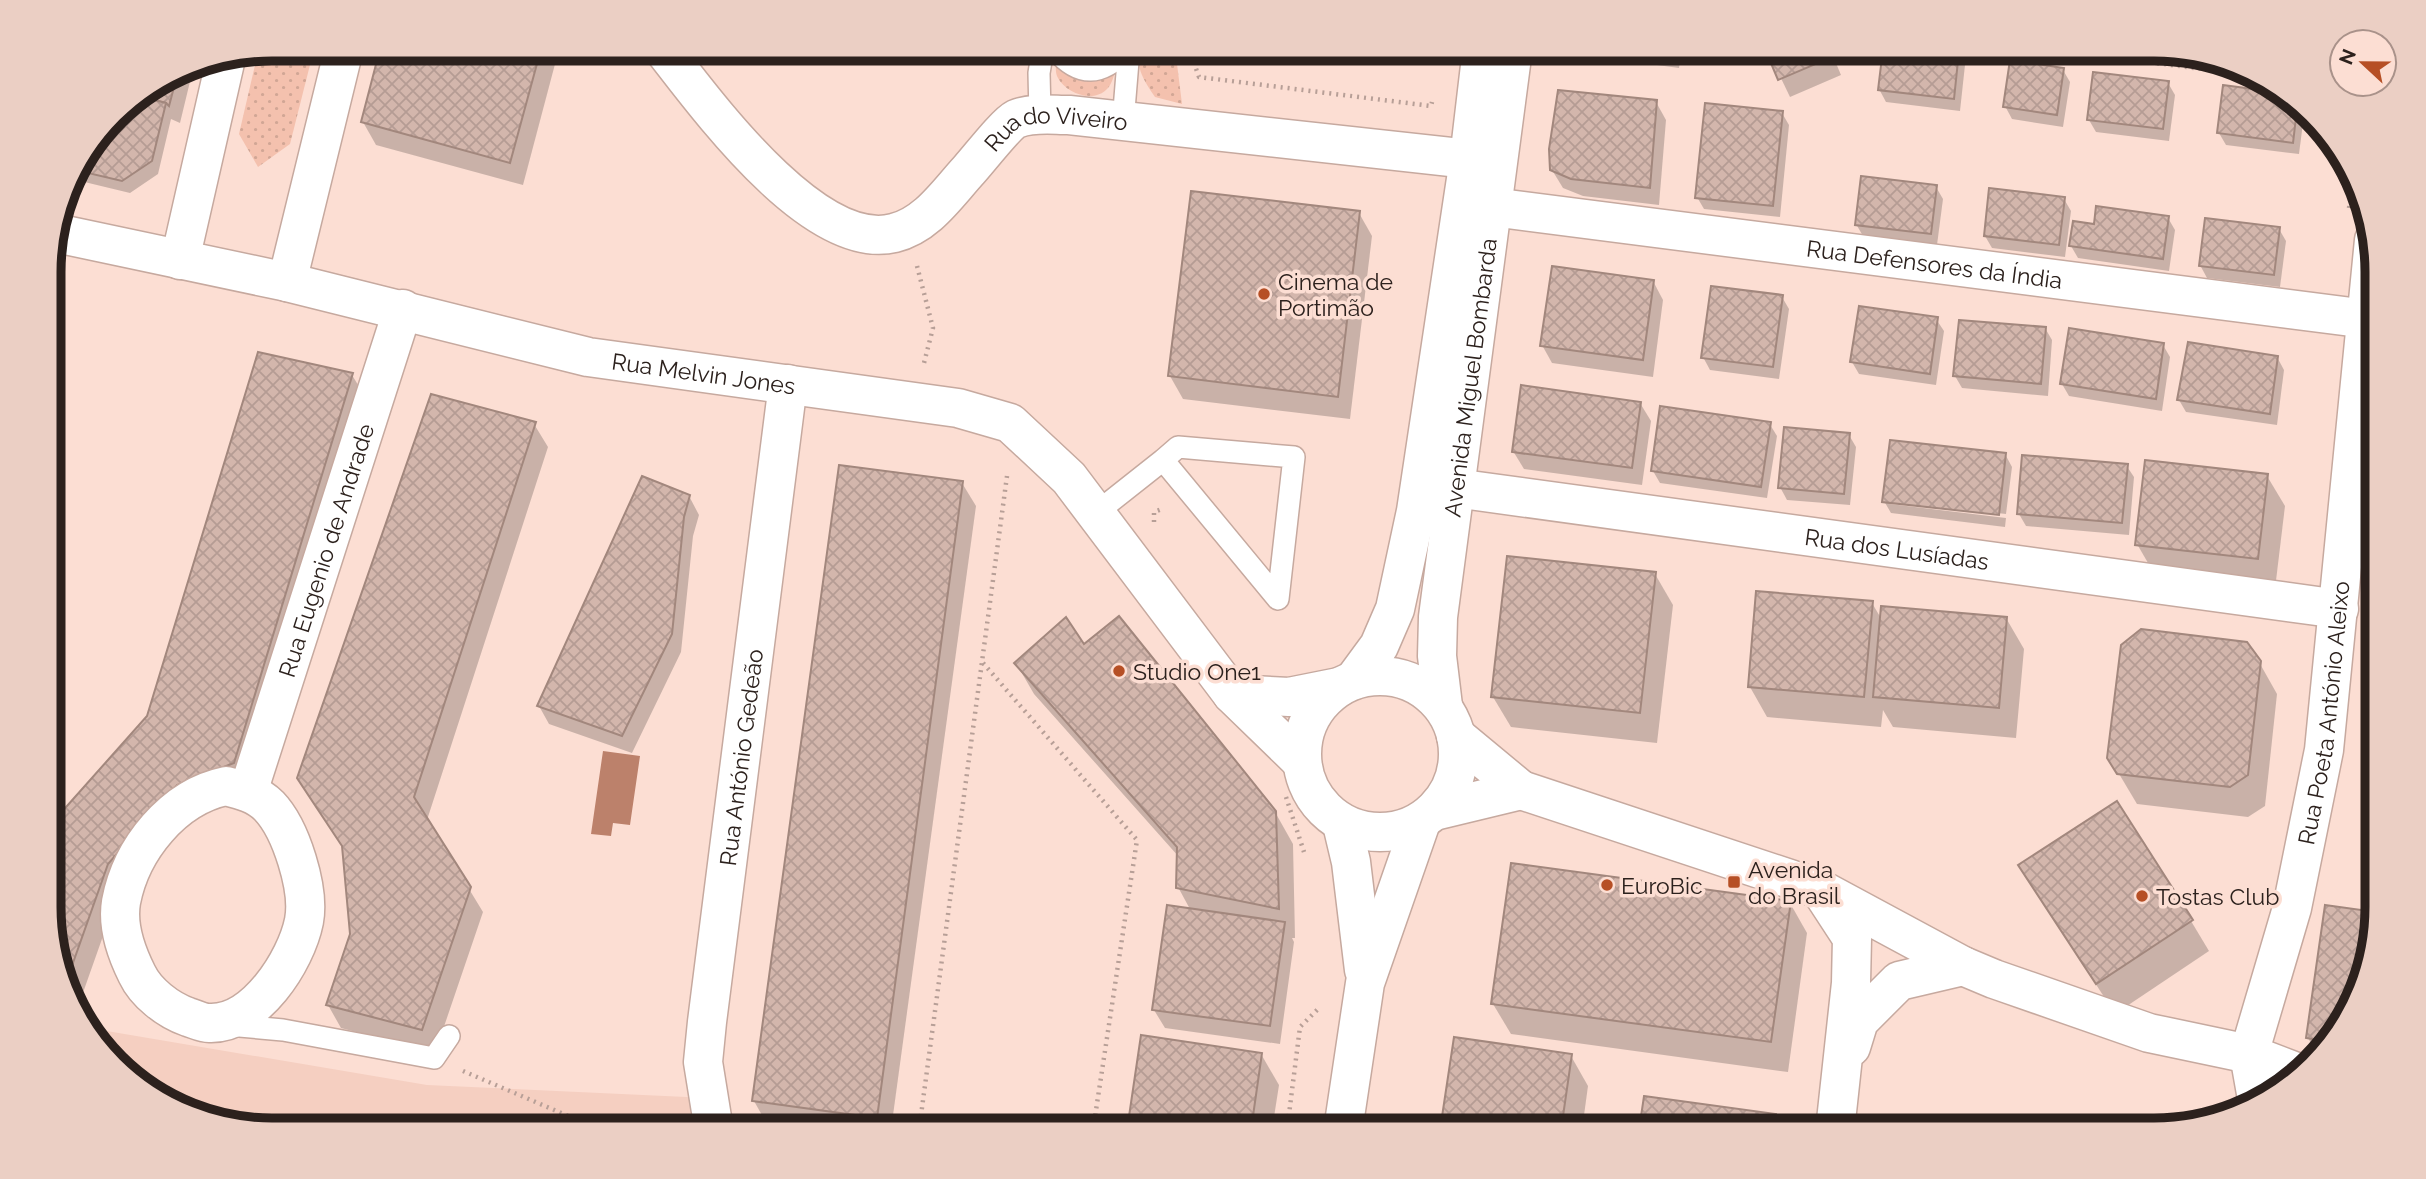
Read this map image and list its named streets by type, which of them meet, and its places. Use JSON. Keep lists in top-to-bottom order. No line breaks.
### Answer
{"streets":{"street":["Rua do Viveiro","Rua Defensores da Índia","Rua Melvin Jones","Avenida Miguel Bombarda","Rua dos Lusíadas","Rua Eugenio de Andrade","Rua Poeta António Aleixo","Rua António Gedeão"]},"crossings":[["Rua do Viveiro","Avenida Miguel Bombarda"],["Rua Defensores da Índia","Avenida Miguel Bombarda"],["Rua Melvin Jones","Avenida Miguel Bombarda"],["Rua Melvin Jones","Rua Eugenio de Andrade"],["Rua Melvin Jones","Rua António Gedeão"],["Avenida Miguel Bombarda","Rua dos Lusíadas"],["Rua dos Lusíadas","Rua Poeta António Aleixo"]],"places":{"other":["Cinema de Portimão","Studio One1","EuroBic","Tostas Club"],"transit":["Avenida do Brasil"]},"north":"left"}
